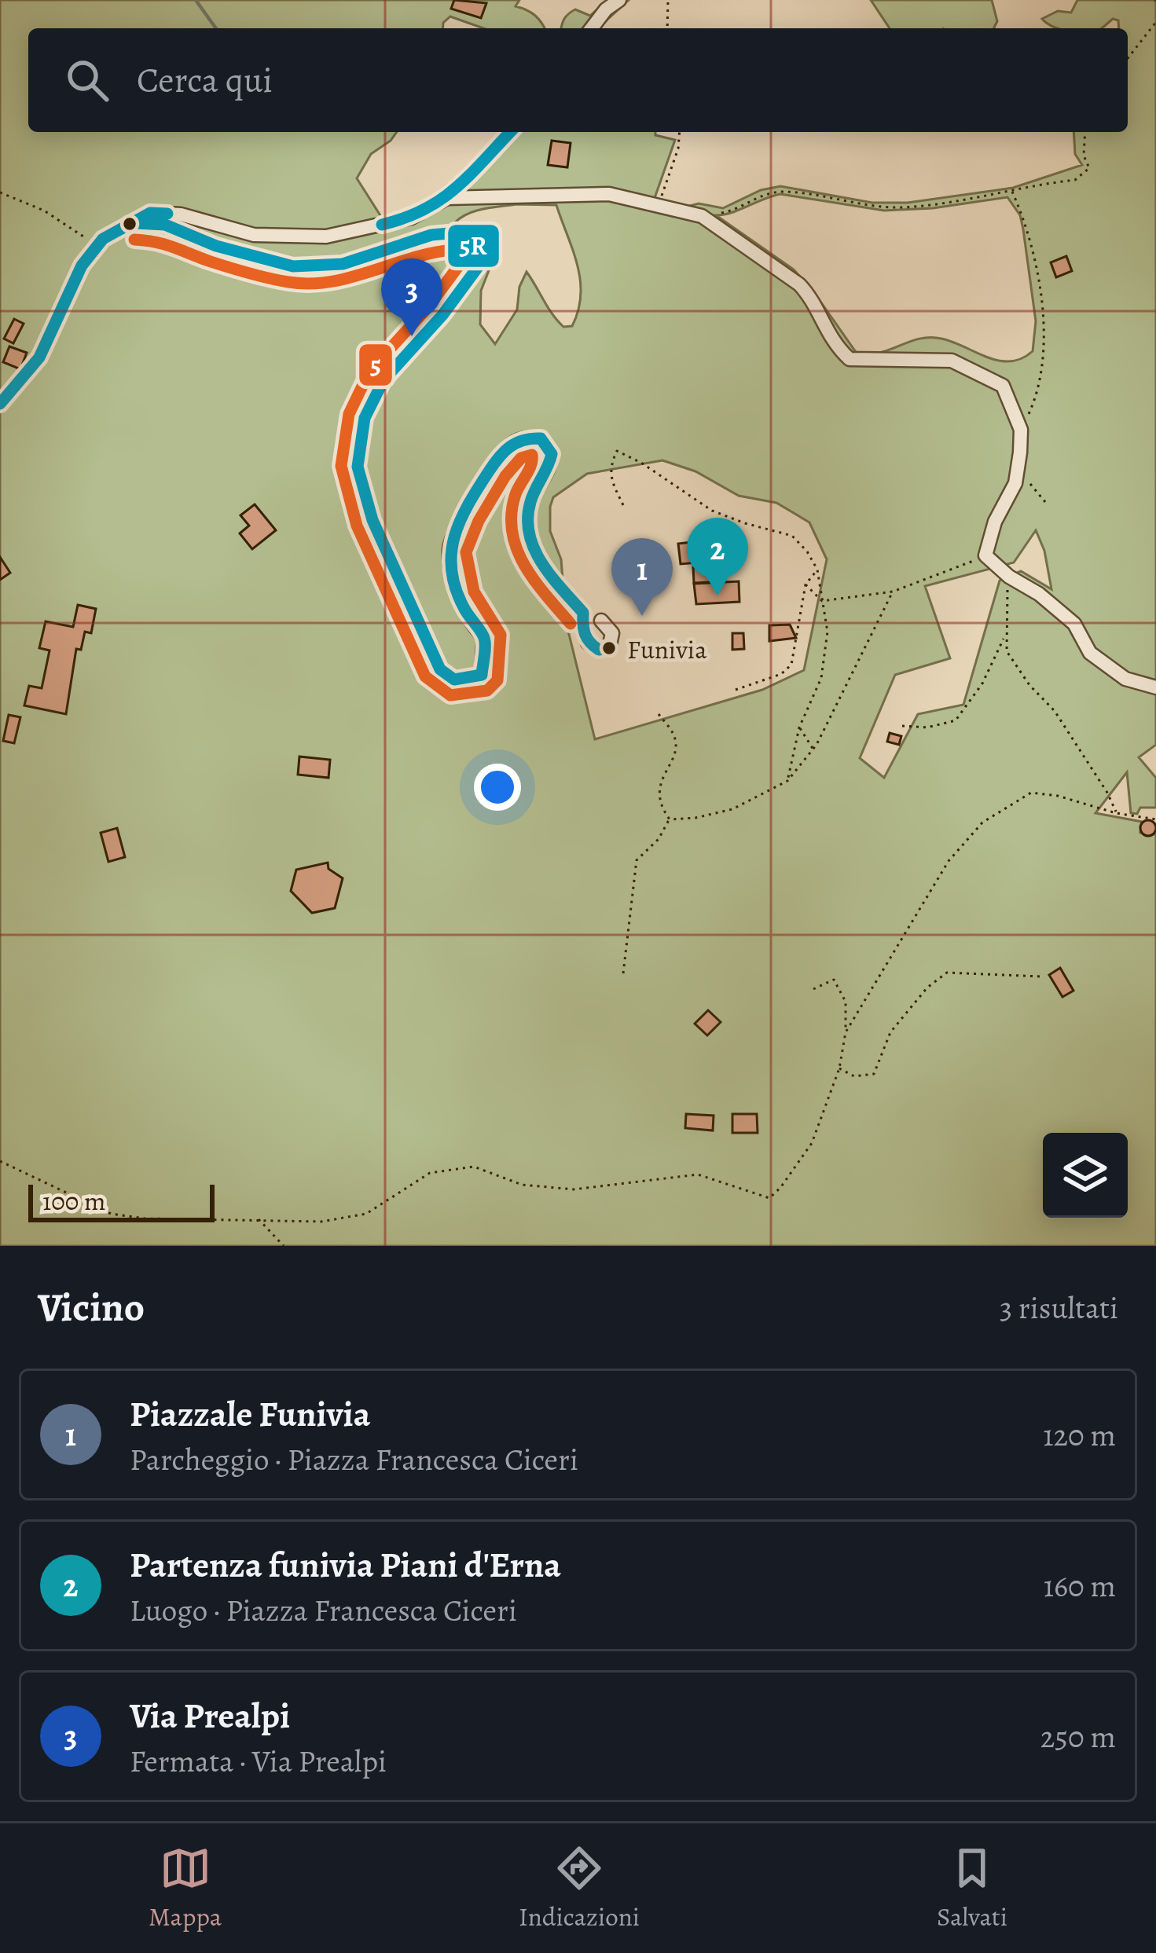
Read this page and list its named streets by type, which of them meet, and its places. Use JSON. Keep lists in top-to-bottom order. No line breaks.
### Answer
{"places":["Funivia"],"lines":["transit line 5R","transit line 5"],"scale_bar":"100 m","page":{"search":"Cerca qui","pins":["3","2","1"],"scale":"100 m","heading":["Vicino","3 risultati"],"list":[{"mark":"1","name":"Piazzale Funivia","note":"Parcheggio · Piazza Francesca Ciceri","value":"120 m"},{"mark":"2","name":"Partenza funivia Piani d'Erna","note":"Luogo · Piazza Francesca Ciceri","value":"160 m"},{"mark":"3","name":"Via Prealpi","note":"Fermata · Via Prealpi","value":"250 m"}],"nav":["Mappa","Indicazioni","Salvati"]}}
